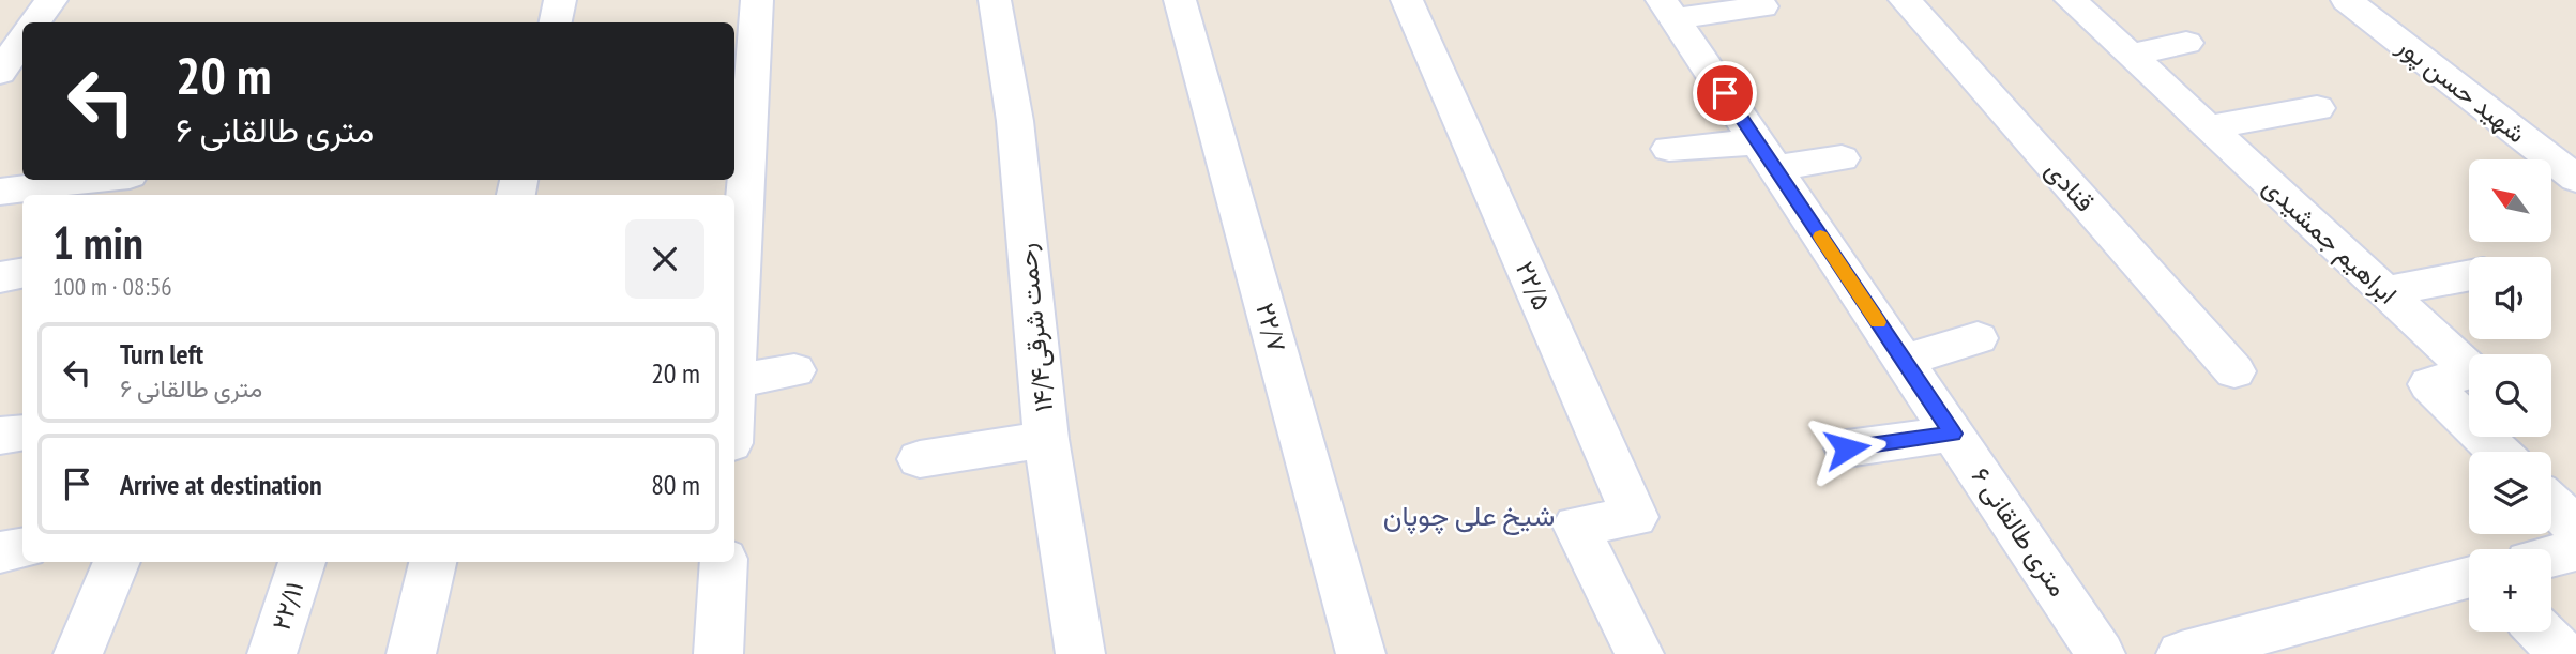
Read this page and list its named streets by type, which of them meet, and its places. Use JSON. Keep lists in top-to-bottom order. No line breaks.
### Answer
{"streets":{"street":["شهید حسن پور","قنادی","ابراهیم جمشیدی","۲۲/۵","۱۴/۴رحمت شرقی","۲۲/۷","۶ متری طالقانی","۲۲/۱۱"]},"districts":["شیخ علی چوپان"],"north":"top left","page":{"turn":["20 m","۶ متری طالقانی"],"map_buttons":"+","heading":["1 min","100 m · 08:56"],"list":[{"name":"Turn left","note":"۶ متری طالقانی","value":"20 m"},{"name":"Arrive at destination","value":"80 m"}]}}
